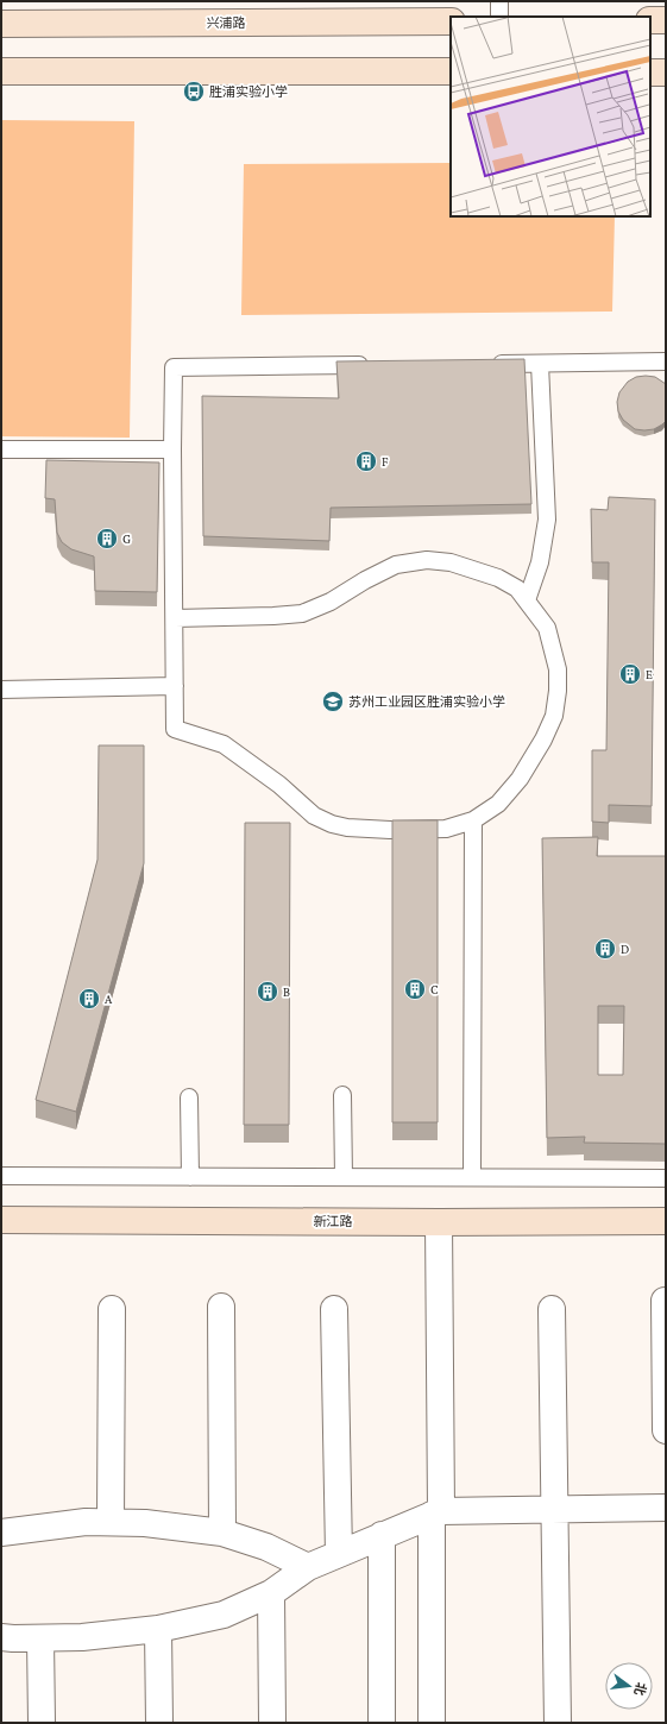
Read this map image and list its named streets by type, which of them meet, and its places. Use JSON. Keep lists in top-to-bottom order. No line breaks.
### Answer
{"streets":{"main road":["兴浦路","新江路"]},"places":{"bus stop":["胜浦实验小学"],"building":["F","G","E","D","C","B","A"],"school or university":["苏州工业园区胜浦实验小学"]},"north":"right"}
